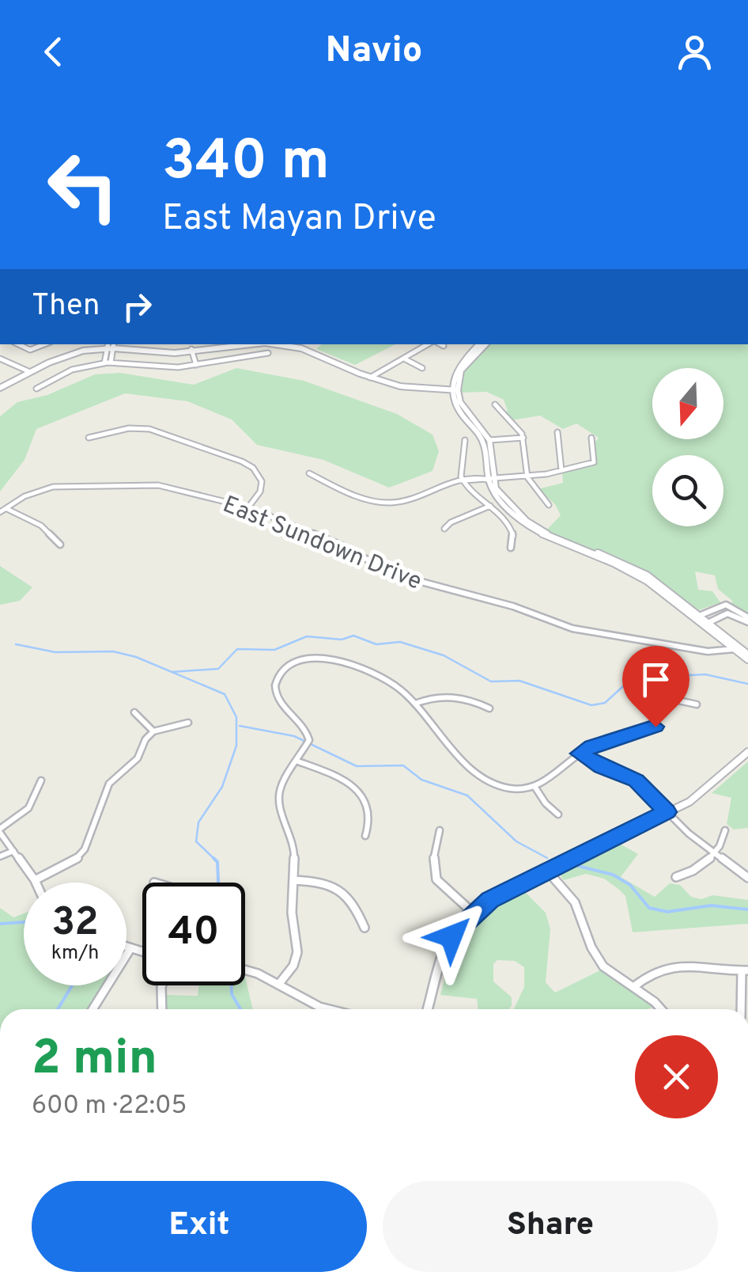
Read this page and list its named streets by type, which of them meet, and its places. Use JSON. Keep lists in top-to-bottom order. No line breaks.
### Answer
{"streets":{"street":["East Sundown Drive"]},"north":"bottom","page":{"header":"Navio","turn":["340 m","East Mayan Drive"],"then":"Then","speed":"32 km/h","limit":"40","heading":["2 min","600 m · 22:05"],"buttons":["Exit","Share"]}}
